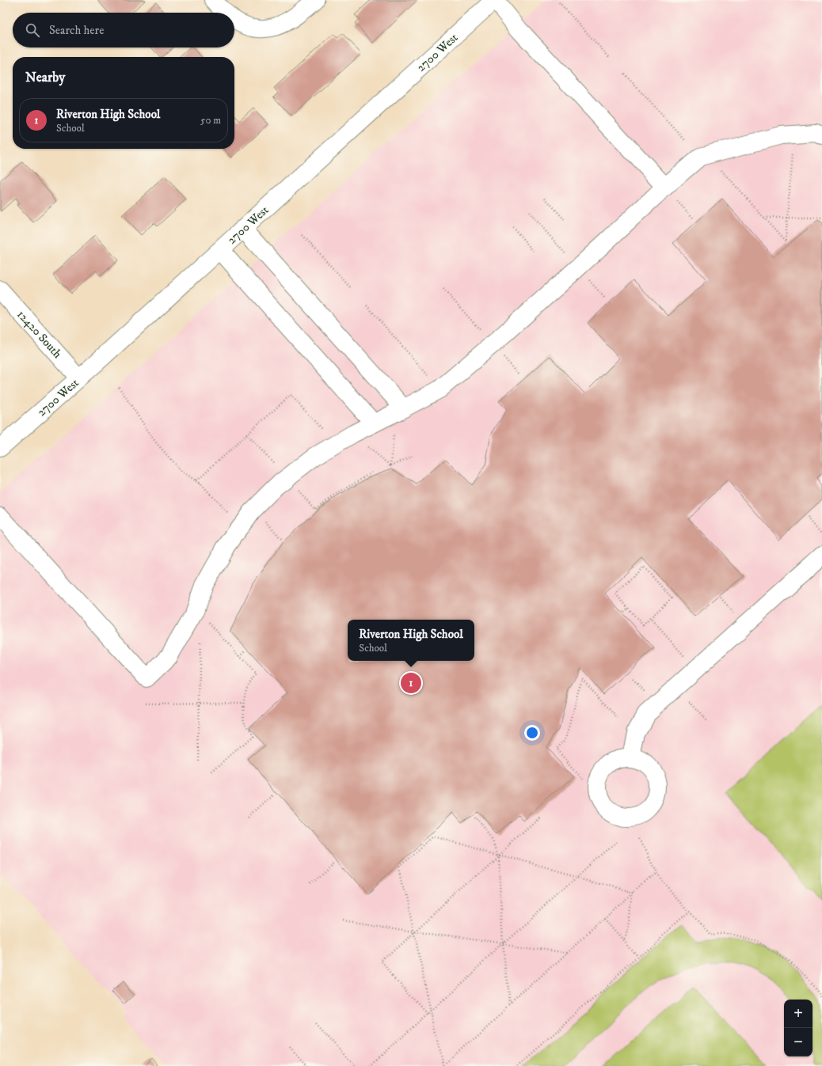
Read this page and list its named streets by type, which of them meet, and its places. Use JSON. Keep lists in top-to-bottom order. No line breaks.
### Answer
{"streets":{"main road":["2700 West","12420 South"]},"crossings":[["2700 West","12420 South"]],"page":{"search":"Search here","heading":"Nearby","list":[{"mark":"1","name":"Riverton High School","note":"School","value":"50 m"}],"popup":["Riverton High School","School"],"pins":"1","map_buttons":["+","−"]}}
